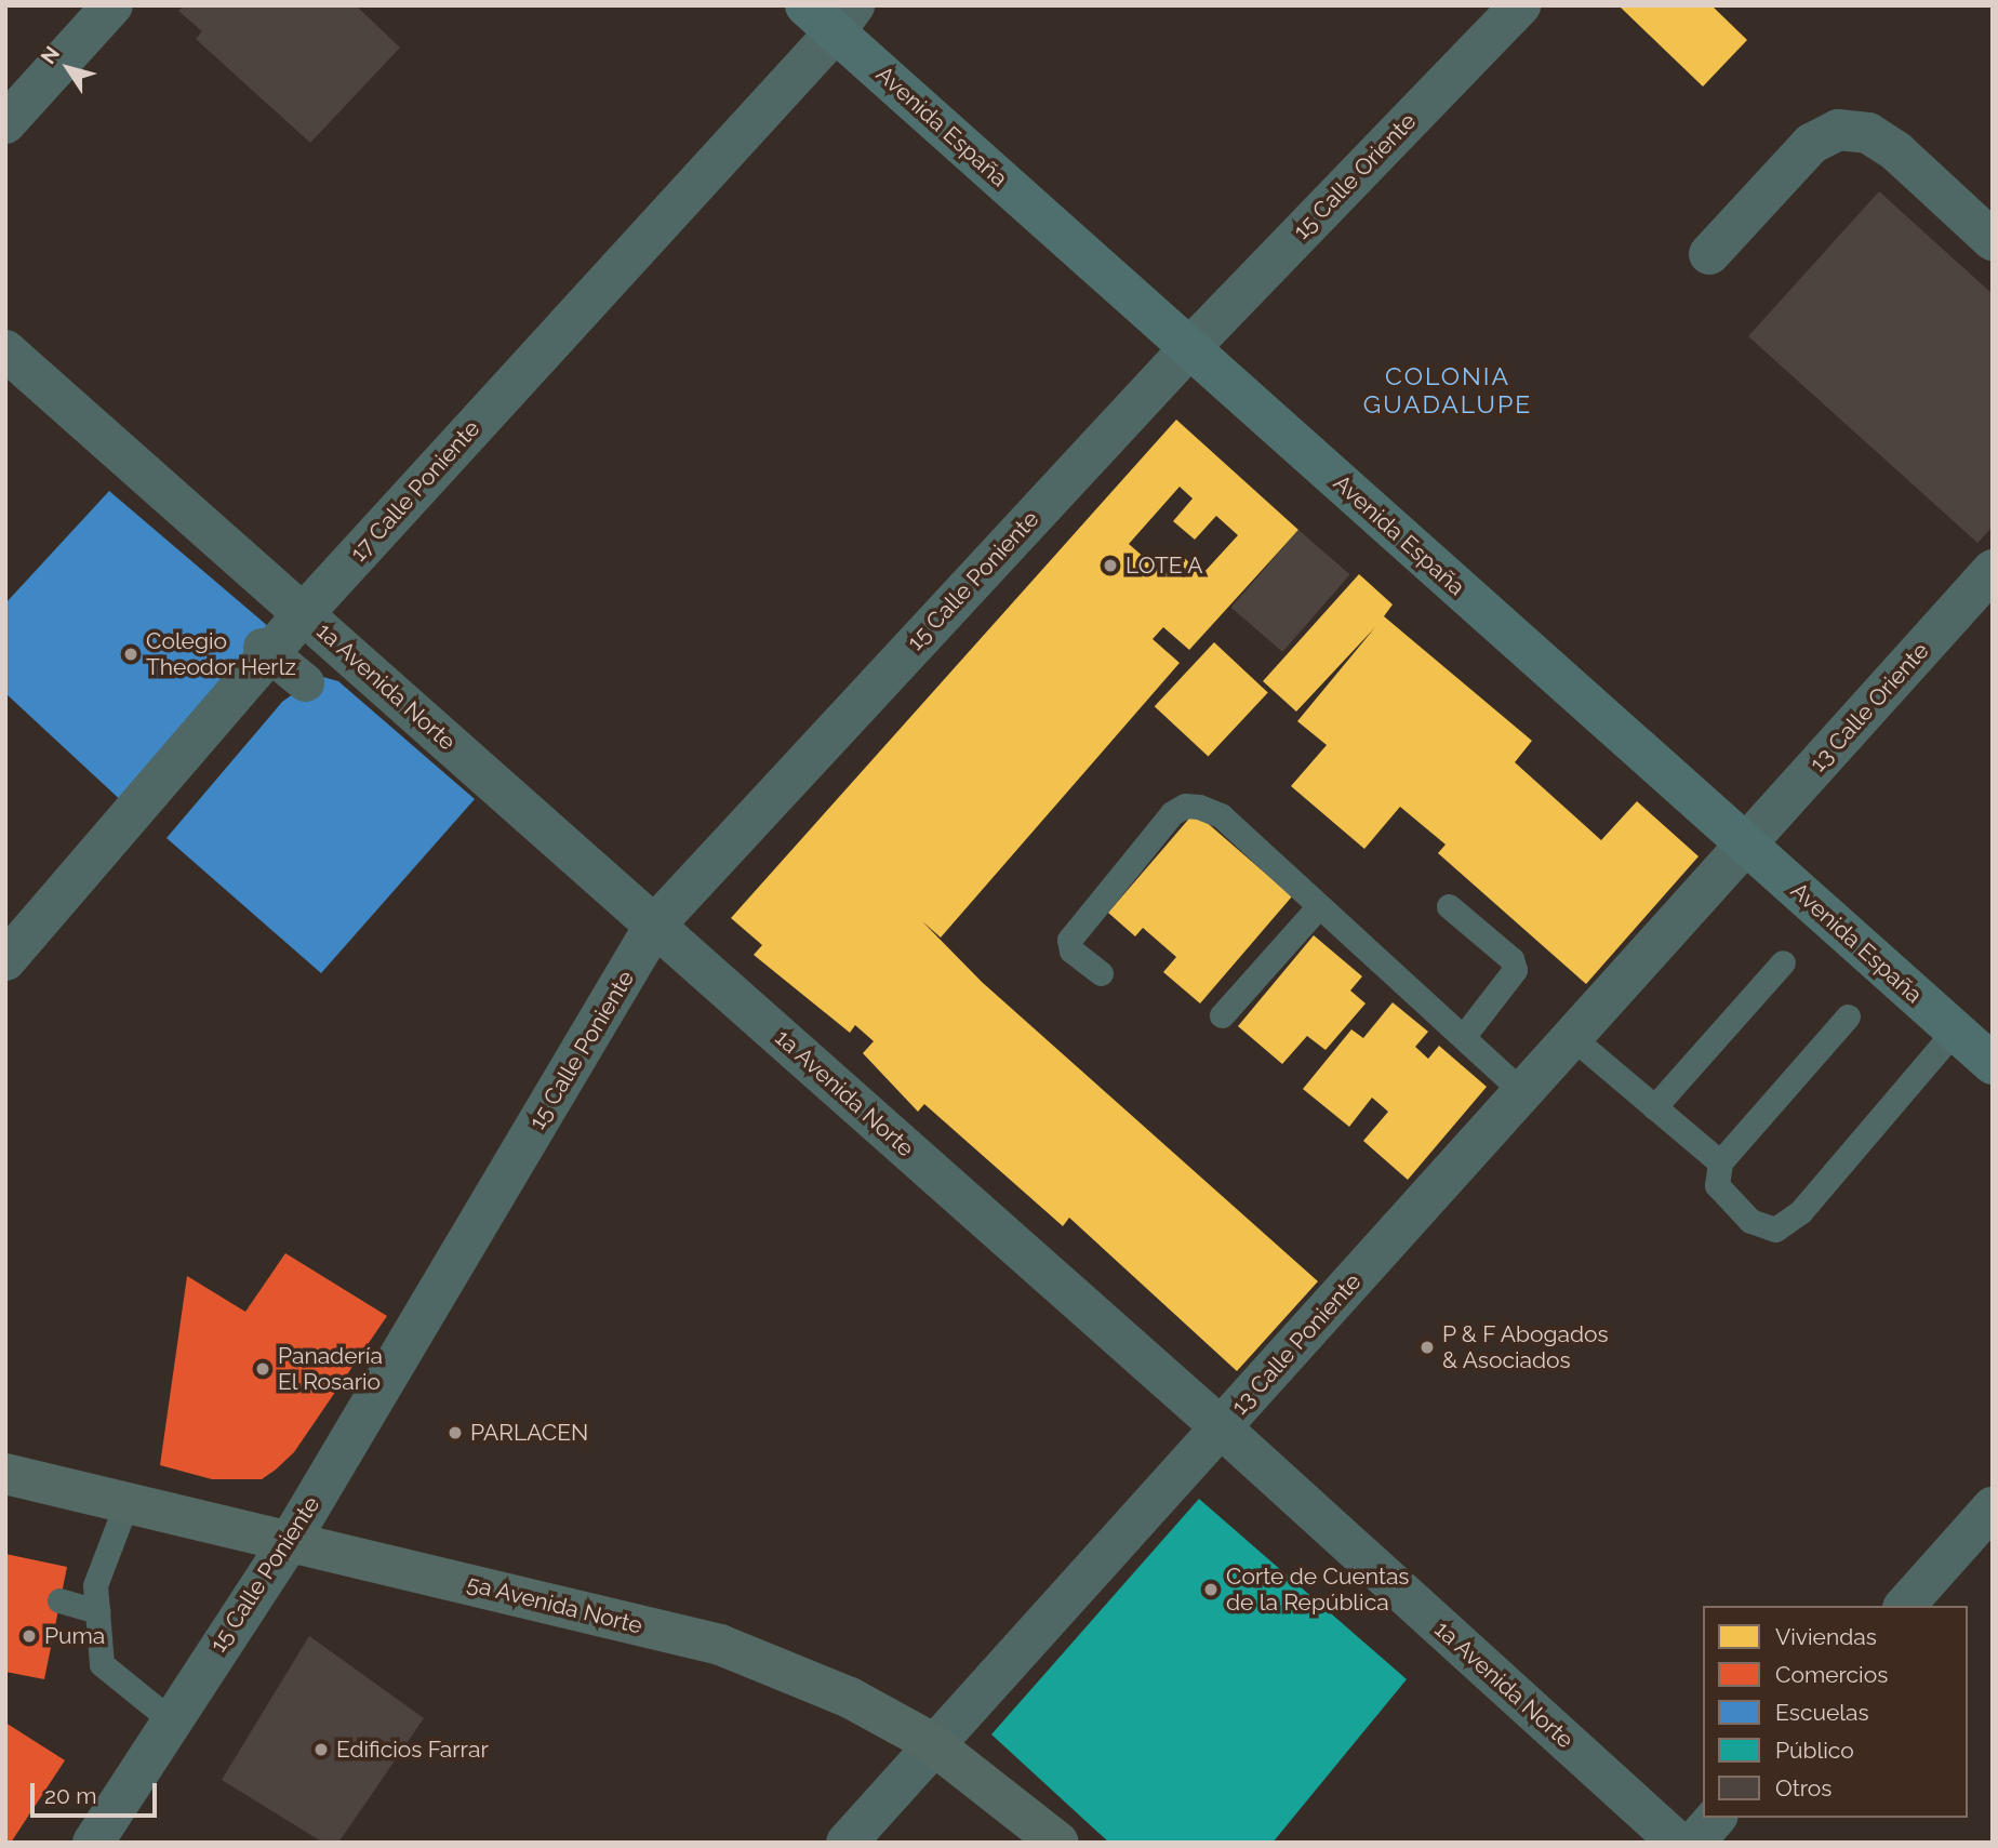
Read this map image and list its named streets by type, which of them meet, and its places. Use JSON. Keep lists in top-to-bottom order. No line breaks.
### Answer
{"streets":{"main road":["Avenida España","5a Avenida Norte"],"street":["15 Calle Oriente","17 Calle Poniente","15 Calle Poniente","1a Avenida Norte","13 Calle Oriente","13 Calle Poniente"]},"crossings":[["Avenida España","15 Calle Oriente"],["Avenida España","17 Calle Poniente"],["Avenida España","15 Calle Poniente"],["Avenida España","13 Calle Oriente"],["Avenida España","13 Calle Poniente"],["15 Calle Oriente","15 Calle Poniente"],["17 Calle Poniente","1a Avenida Norte"],["15 Calle Poniente","1a Avenida Norte"],["15 Calle Poniente","5a Avenida Norte"],["1a Avenida Norte","13 Calle Poniente"],["13 Calle Oriente","13 Calle Poniente"]],"districts":["COLONIA GUADALUPE"],"places":["LOTE A","Colegio Theodor Herlz","P & F Abogados & Asociados","Panadería El Rosario","PARLACEN","Corte de Cuentas de la República","Puma","Edificios Farrar"],"legend":["Viviendas","Comercios","Escuelas","Público","Otros"],"scale_bar":"20 m","north":"top left"}
